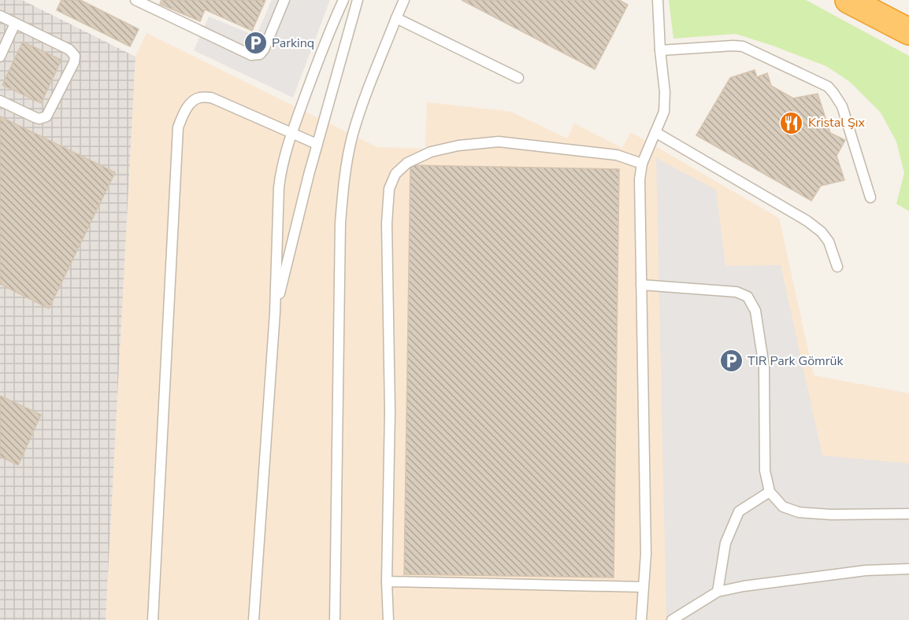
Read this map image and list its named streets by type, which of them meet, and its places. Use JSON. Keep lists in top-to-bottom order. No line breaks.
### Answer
{"places":{"parking":["Parkinq","TIR Park Gömrük"],"restaurant":["Kristal Şıx"]}}
